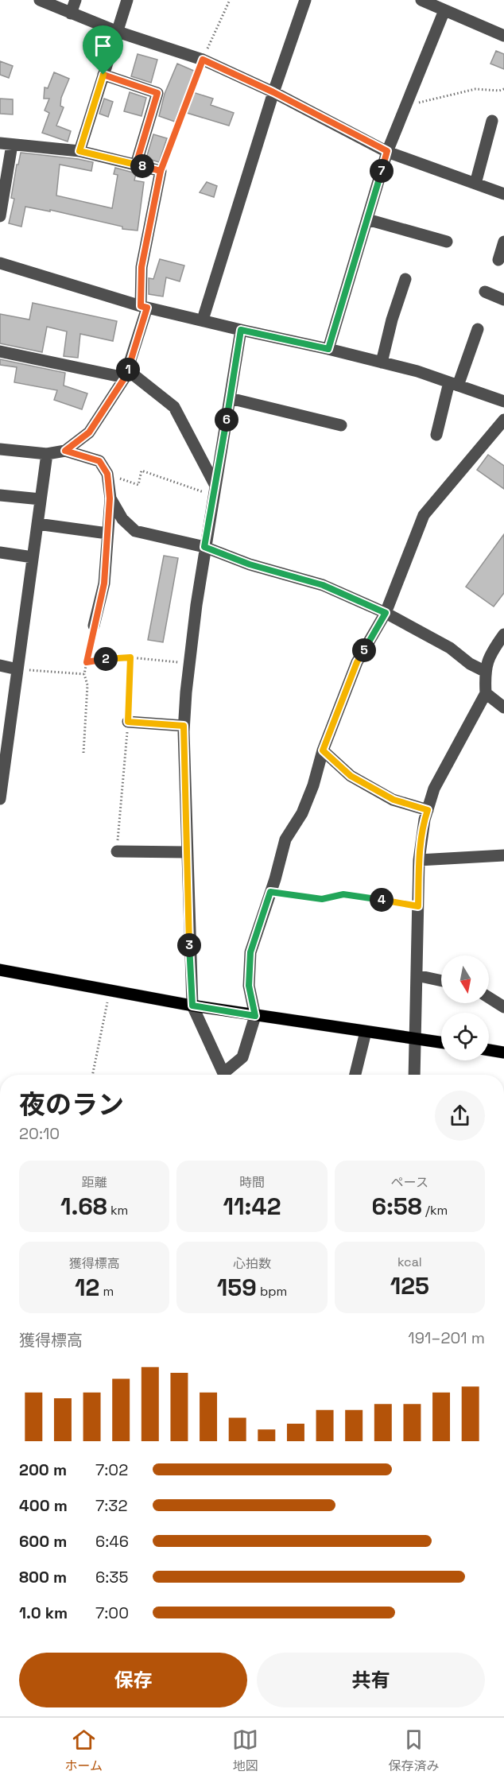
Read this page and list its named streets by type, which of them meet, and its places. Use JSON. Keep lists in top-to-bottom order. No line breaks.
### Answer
{"north":"bottom","page":{"pins":["8","7","1","6","5","2","4","3"],"heading":["夜のラン","20:10"],"stats":[["距離","1.68 km"],["時間","11:42"],["ペース","6:58 /km"],["獲得標高","12 m"],["心拍数","159 bpm"],["kcal","125"]],"chart":["獲得標高","191–201 m"],"list":[{"name":"200 m","note":"7:02"},{"name":"400 m","note":"7:32"},{"name":"600 m","note":"6:46"},{"name":"800 m","note":"6:35"},{"name":"1.0 km","note":"7:00"}],"buttons":["保存","共有"],"tabs":["ホーム","地図","保存済み"]}}
